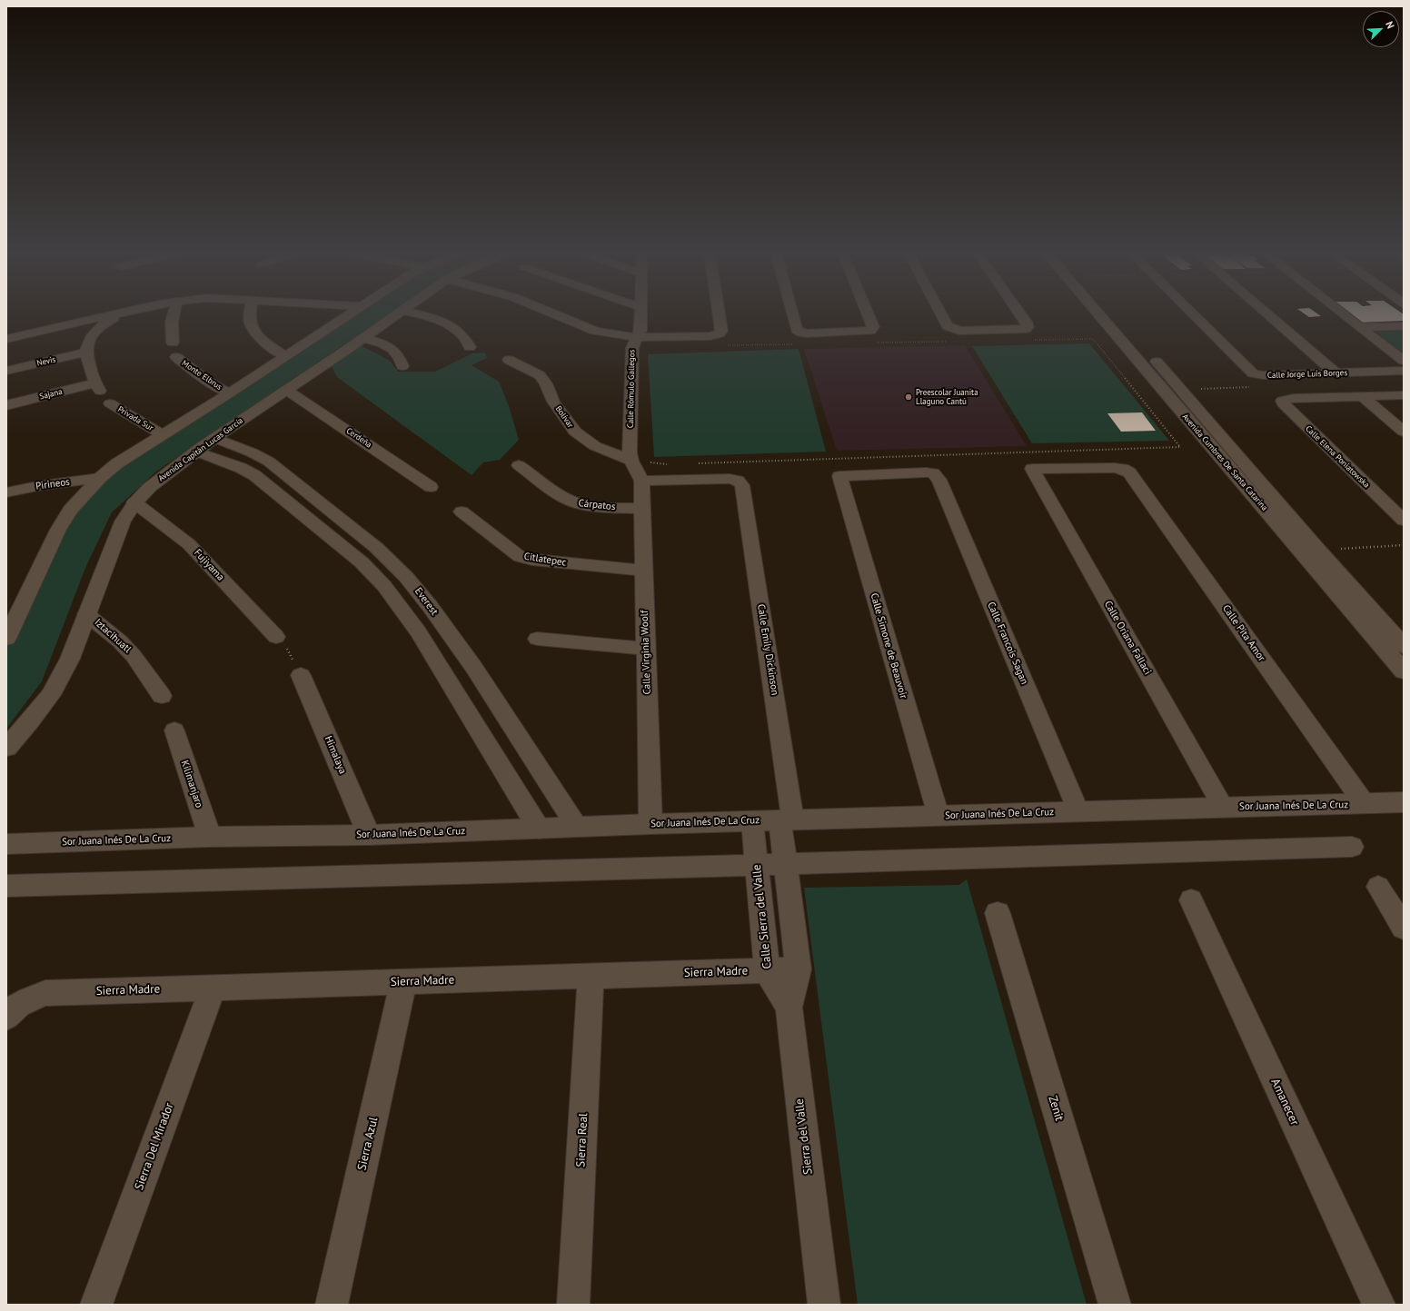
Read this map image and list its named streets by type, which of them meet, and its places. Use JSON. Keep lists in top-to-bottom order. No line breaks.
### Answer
{"streets":{"street":["Nevis","Calle Jorge Luis Borges","Monte Elbrus","Calle Rómulo Gallegos","Sajana","Bolívar","Privada Sur","Cerdeña","Avenida Capitán Lucas García","Calle Elena Poniatowska","Avenida Cumbres De Santa Catarina","Pirineos","Cárpatos","Citlatepec","Fujiyama","Everest","Calle Pita Amor","Iztacihuatl","Calle Oriana Fallaci","Calle Francois Sagan","Calle Simone de Beauvoir","Calle Emily Dickinson","Calle Virginia Woolf","Himalaya","Kilimanjaro","Sor Juana Inés De La Cruz","Calle Sierra del Valle","Sierra Madre","Amanecer","Zenit","Sierra del Valle","Sierra Real","Sierra Azul","Sierra Del Mirador"]},"crossings":[["Nevis","Sajana"],["Calle Rómulo Gallegos","Bolívar"],["Calle Rómulo Gallegos","Calle Emily Dickinson"],["Calle Rómulo Gallegos","Calle Virginia Woolf"],["Cerdeña","Avenida Capitán Lucas García"],["Avenida Capitán Lucas García","Fujiyama"],["Avenida Capitán Lucas García","Everest"],["Avenida Capitán Lucas García","Iztacihuatl"],["Cárpatos","Calle Virginia Woolf"],["Citlatepec","Calle Virginia Woolf"],["Everest","Sor Juana Inés De La Cruz"],["Calle Pita Amor","Calle Oriana Fallaci"],["Calle Pita Amor","Sor Juana Inés De La Cruz"],["Calle Oriana Fallaci","Sor Juana Inés De La Cruz"],["Calle Francois Sagan","Calle Simone de Beauvoir"],["Calle Francois Sagan","Sor Juana Inés De La Cruz"],["Calle Simone de Beauvoir","Sor Juana Inés De La Cruz"],["Calle Emily Dickinson","Calle Virginia Woolf"],["Calle Emily Dickinson","Sor Juana Inés De La Cruz"],["Calle Virginia Woolf","Sor Juana Inés De La Cruz"],["Himalaya","Sor Juana Inés De La Cruz"],["Kilimanjaro","Sor Juana Inés De La Cruz"],["Sor Juana Inés De La Cruz","Calle Sierra del Valle"],["Calle Sierra del Valle","Sierra Madre"],["Calle Sierra del Valle","Sierra del Valle"],["Sierra Madre","Sierra del Valle"],["Sierra Madre","Sierra Real"],["Sierra Madre","Sierra Azul"],["Sierra Madre","Sierra Del Mirador"]],"places":["Preescolar Juanita Llaguno Cantú"],"north":"top right"}
